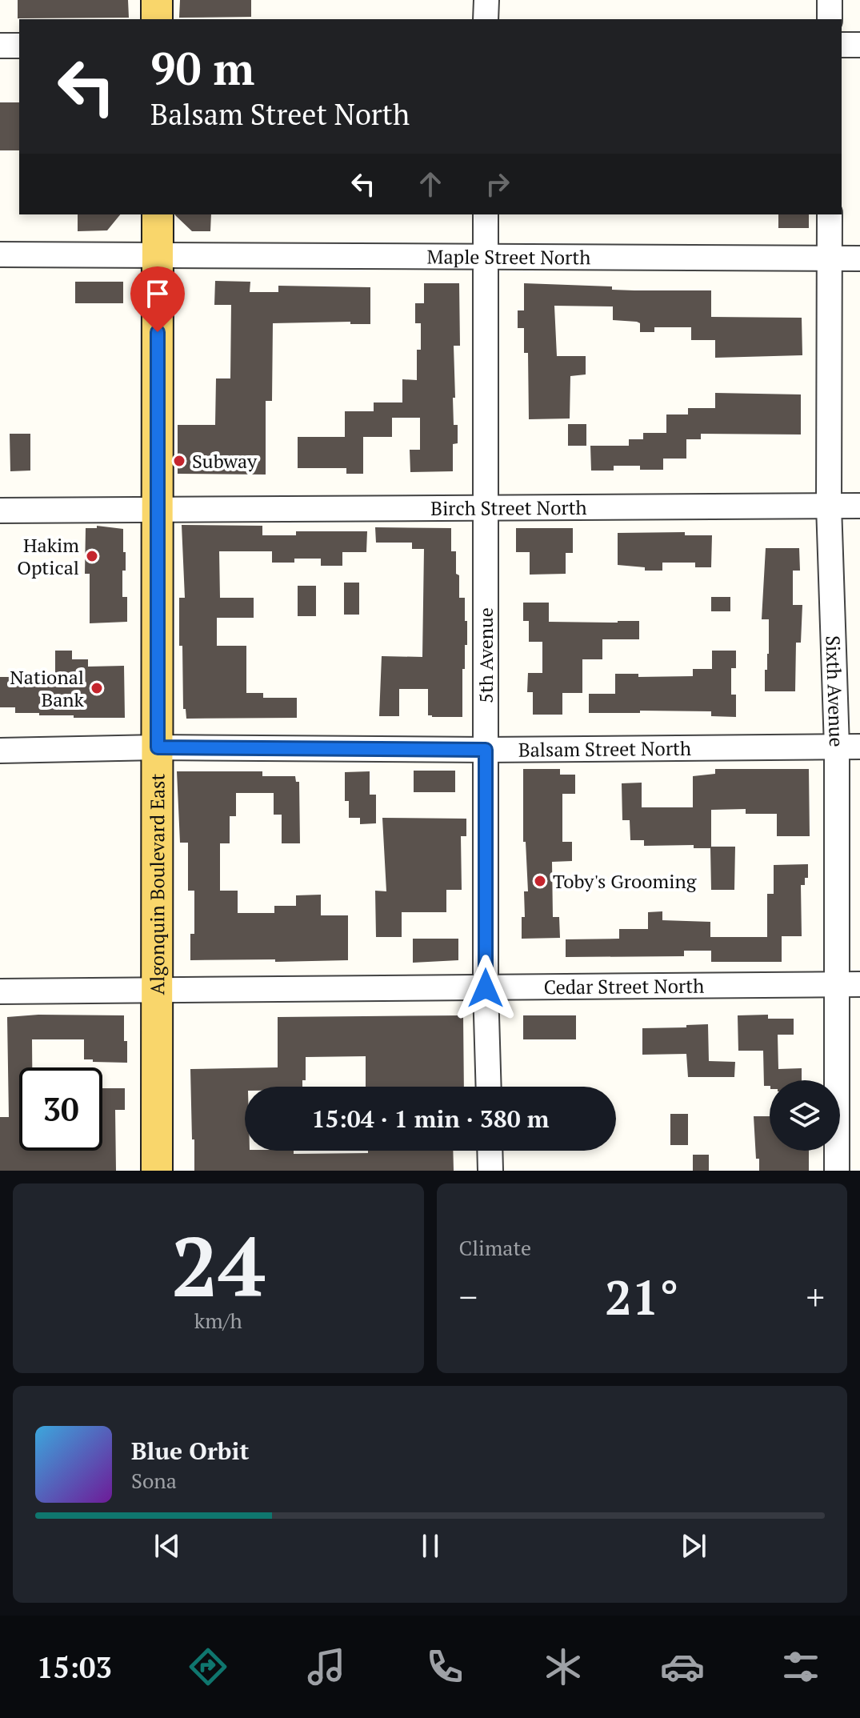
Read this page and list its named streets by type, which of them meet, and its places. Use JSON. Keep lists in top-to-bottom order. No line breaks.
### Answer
{"streets":{"main road":["Algonquin Boulevard East"],"street":["Maple Street North","Birch Street North","5th Avenue","Sixth Avenue","Balsam Street North","Cedar Street North"]},"crossings":[["Maple Street North","5th Avenue"],["Maple Street North","Sixth Avenue"],["Maple Street North","Algonquin Boulevard East"],["Birch Street North","5th Avenue"],["Birch Street North","Sixth Avenue"],["Birch Street North","Algonquin Boulevard East"],["5th Avenue","Balsam Street North"],["5th Avenue","Cedar Street North"],["Sixth Avenue","Balsam Street North"],["Sixth Avenue","Cedar Street North"],["Balsam Street North","Algonquin Boulevard East"],["Algonquin Boulevard East","Cedar Street North"]],"places":["Subway","Hakim Optical","National Bank","Toby's Grooming"],"page":{"turn":["90 m","Balsam Street North"],"limit":"30","trip":"15:04 · 1 min · 380 m","tile":[["24","km/h"],"Climate"],"heat":["−","21°","+"],"song":["Blue Orbit","Sona"],"tabs":"15:03"}}
